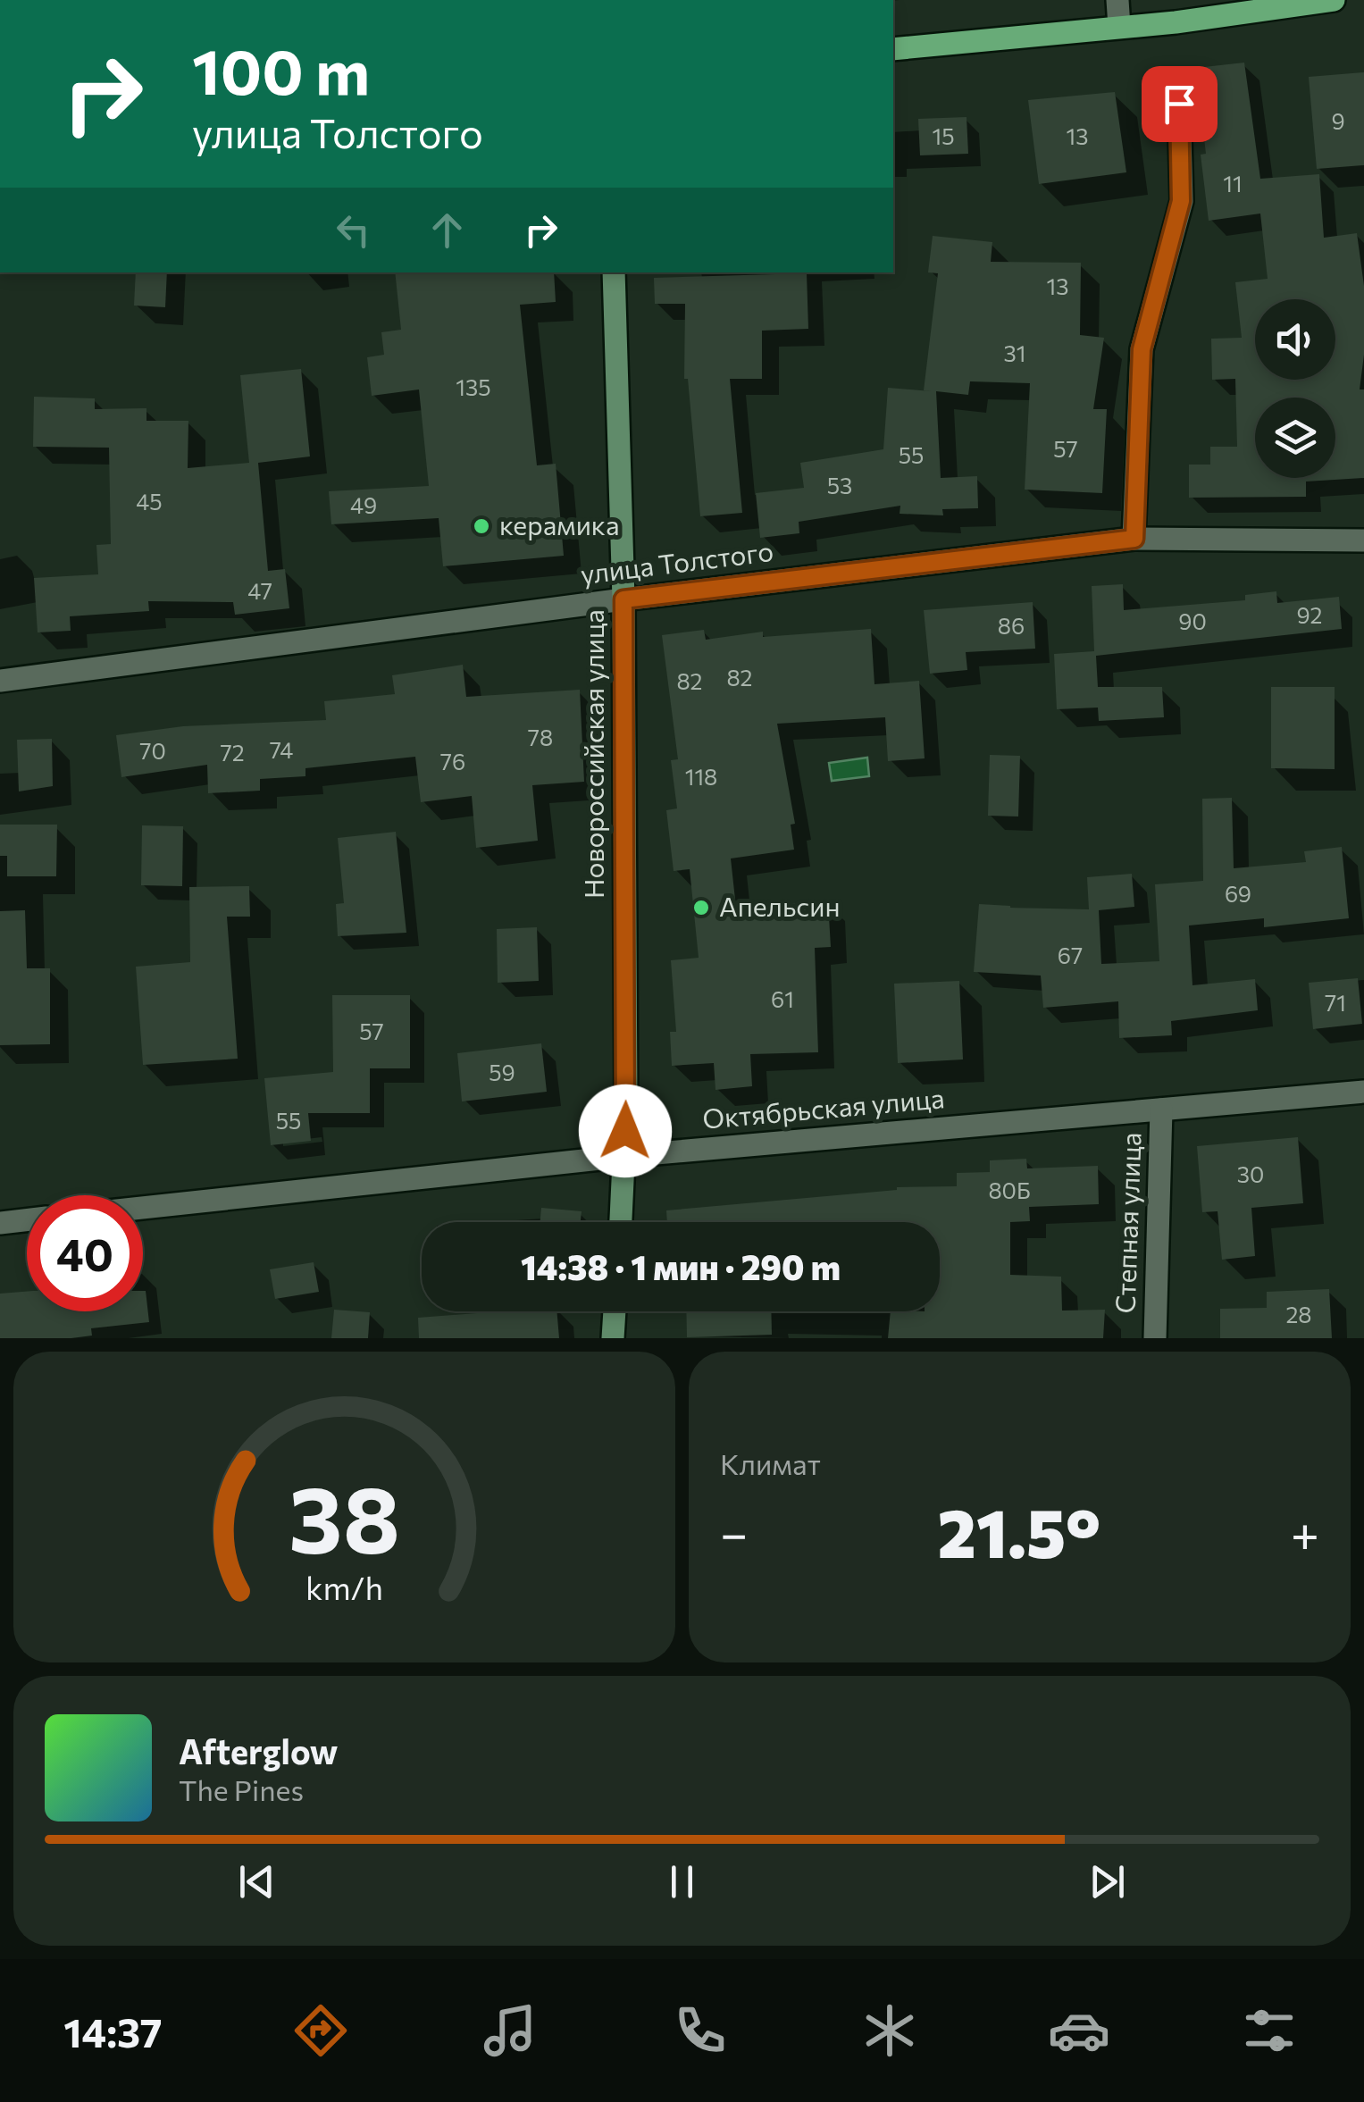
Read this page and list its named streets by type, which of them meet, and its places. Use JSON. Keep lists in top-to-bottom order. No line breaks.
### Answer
{"streets":{"street":["улица Толстого","Новороссийская улица","Октябрьская улица","Степная улица"]},"crossings":[["улица Толстого","Новороссийская улица"],["Новороссийская улица","Октябрьская улица"],["Октябрьская улица","Степная улица"]],"places":["керамика","Апельсин"],"house_numbers":["9","15","13","11","13","31","135","57","55","53","45","49","47","92","90","86","82","82","78","74","70","72","76","118","69","67","61","71","57","59","55","30","80Б","28"],"page":{"turn":["100 m","улица Толстого"],"limit":"40","trip":"14:38 · 1 мин · 290 m","tile":"Климат","heat":["−","21.5°","+"],"song":["Afterglow","The Pines"],"tabs":"14:37","gauge":["38","km/h"]}}
